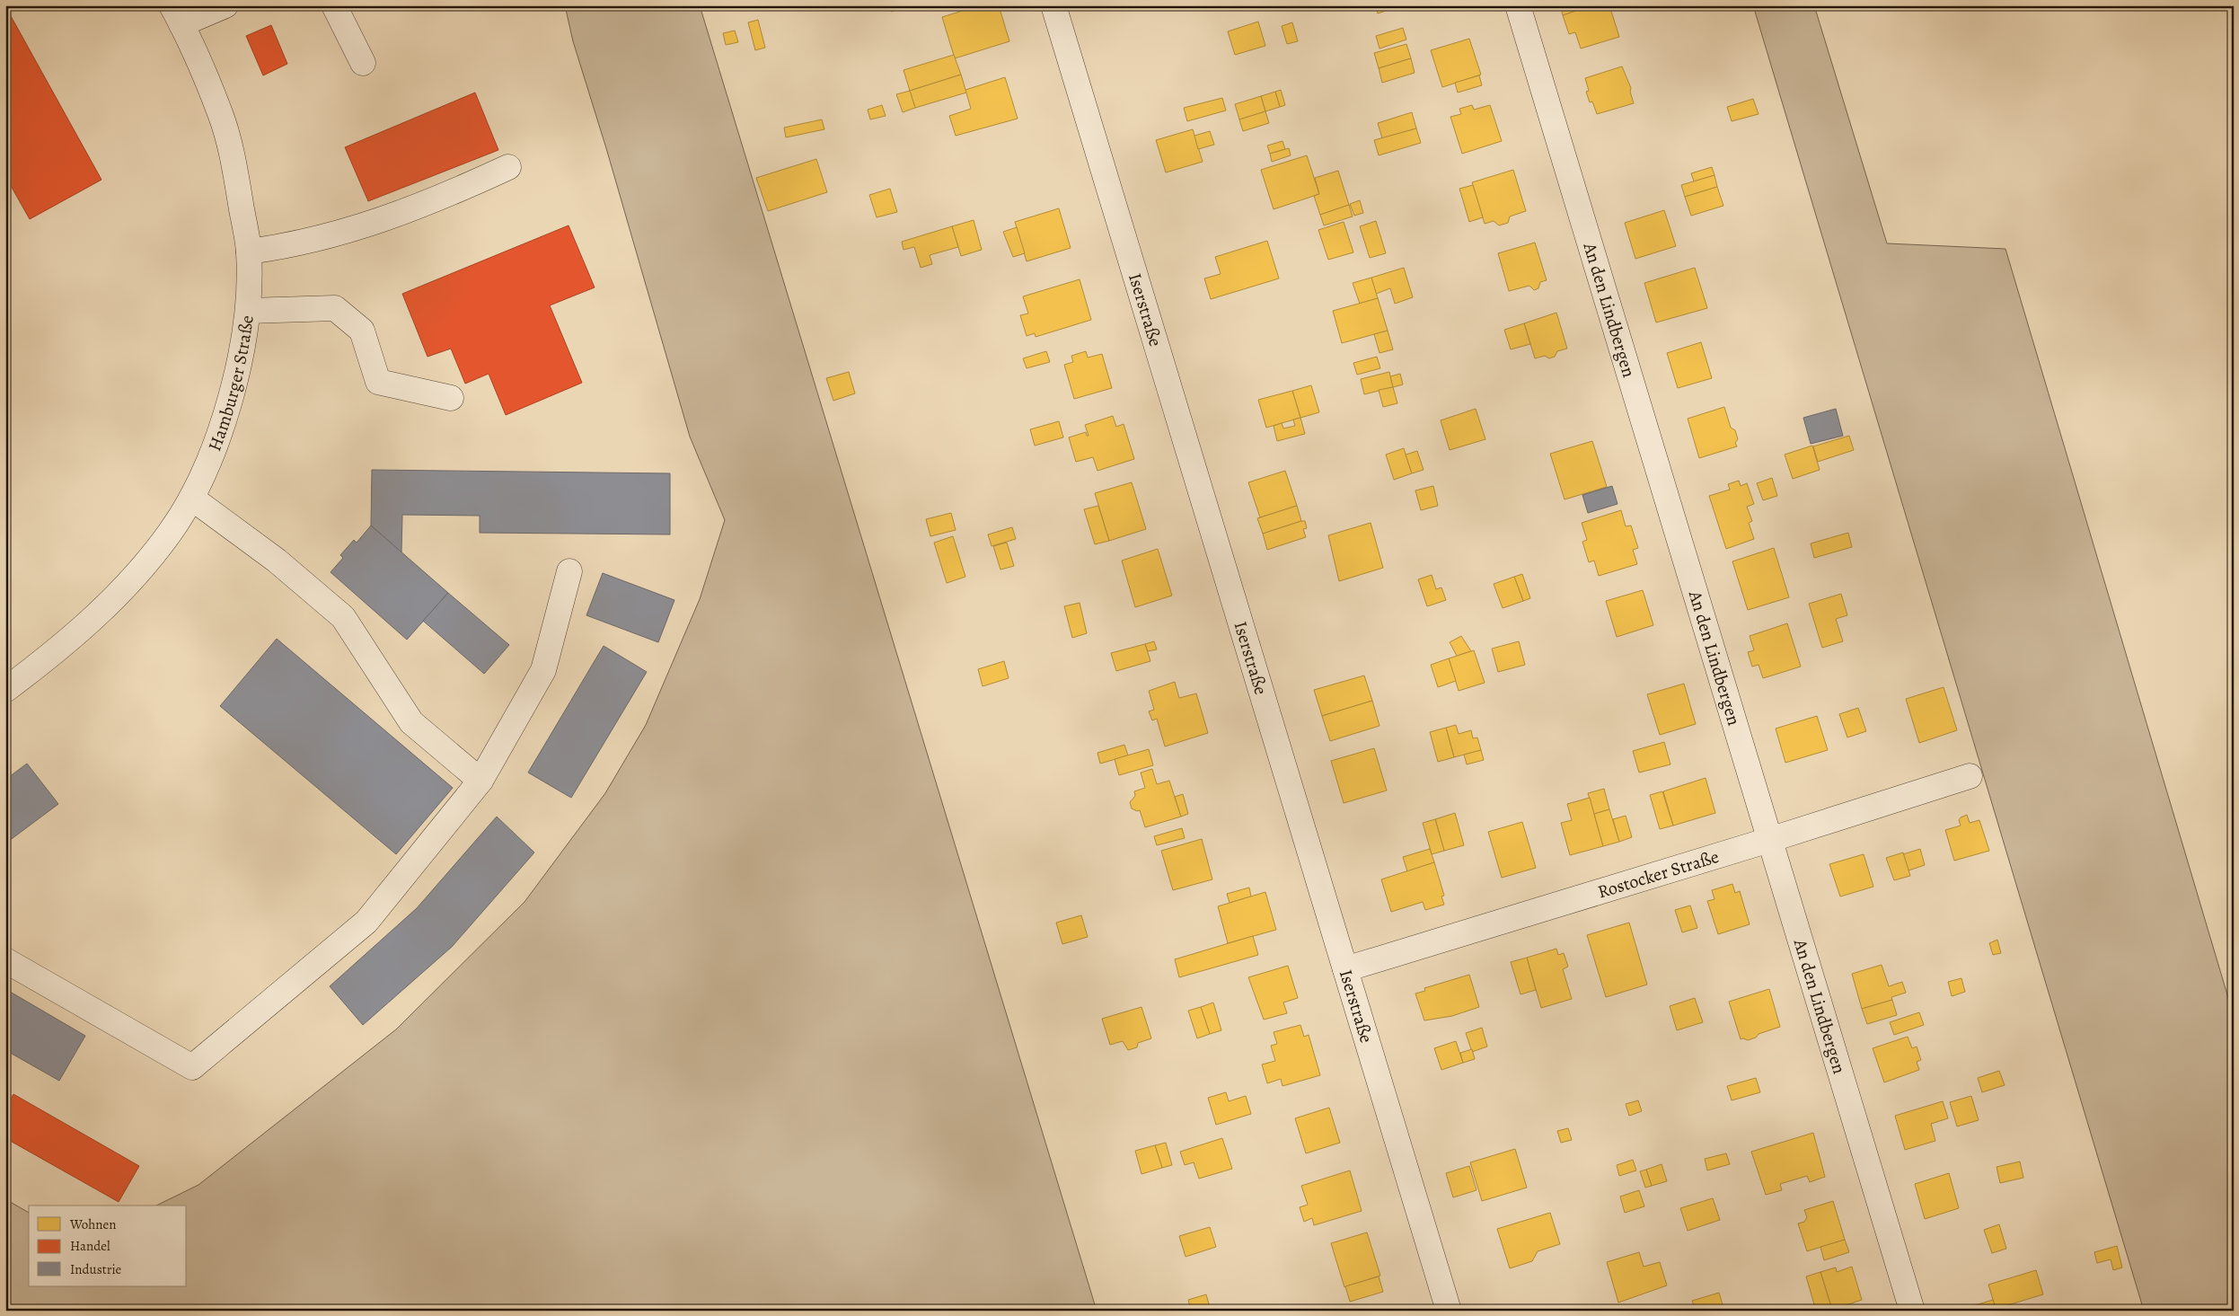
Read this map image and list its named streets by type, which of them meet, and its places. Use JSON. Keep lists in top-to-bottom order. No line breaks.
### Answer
{"streets":{"street":["Iserstraße","An den Lindbergen","Hamburger Straße","Rostocker Straße"]},"crossings":[["Iserstraße","Rostocker Straße"],["An den Lindbergen","Rostocker Straße"]],"legend":["Wohnen","Handel","Industrie"]}
